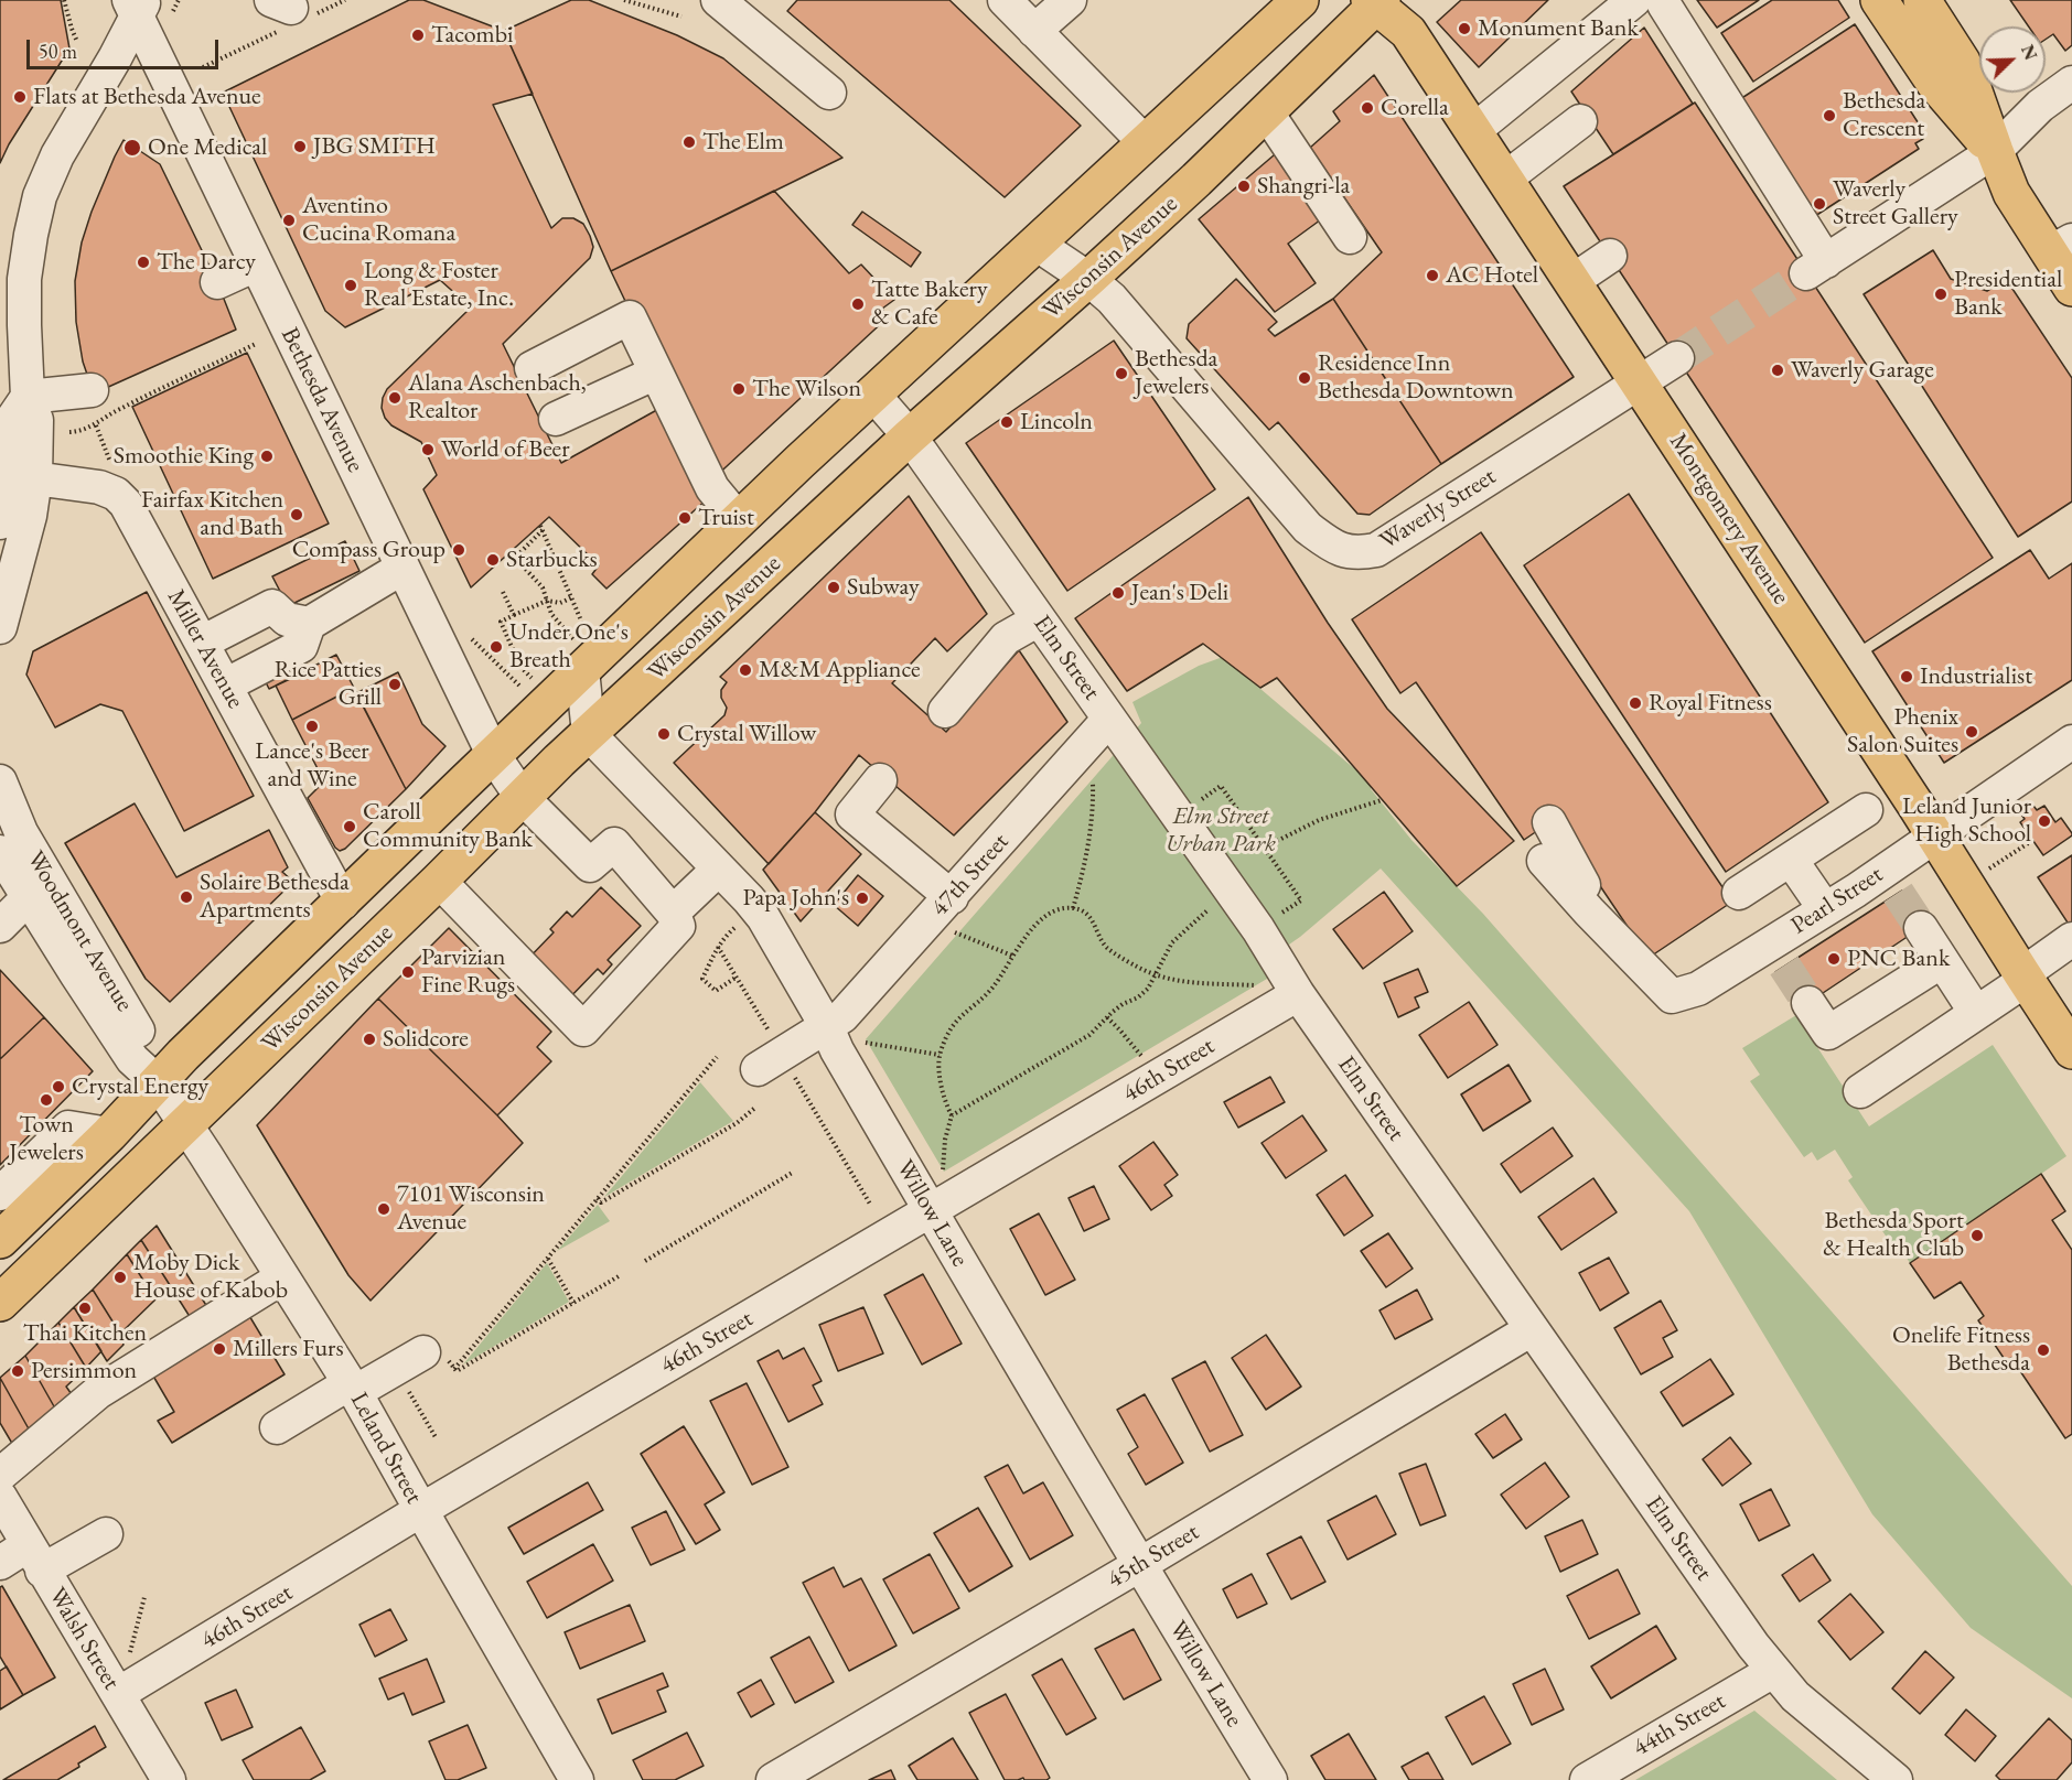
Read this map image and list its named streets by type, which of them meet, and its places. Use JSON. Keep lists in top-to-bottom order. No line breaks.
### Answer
{"streets":{"main road":["Wisconsin Avenue","Montgomery Avenue"],"street":["Bethesda Avenue","Waverly Street","Miller Avenue","Elm Street","47th Street","Pearl Street","Woodmont Avenue","46th Street","Willow Lane","Leland Street","45th Street","Walsh Street","44th Street"]},"crossings":[["Wisconsin Avenue","Bethesda Avenue"],["Wisconsin Avenue","Waverly Street"],["Wisconsin Avenue","Montgomery Avenue"],["Wisconsin Avenue","Miller Avenue"],["Wisconsin Avenue","Elm Street"],["Wisconsin Avenue","Woodmont Avenue"],["Wisconsin Avenue","Willow Lane"],["Wisconsin Avenue","Leland Street"],["Waverly Street","Montgomery Avenue"],["Montgomery Avenue","Pearl Street"],["Elm Street","47th Street"],["Elm Street","46th Street"],["Elm Street","45th Street"],["Elm Street","44th Street"],["47th Street","Willow Lane"],["Woodmont Avenue","Leland Street"],["46th Street","Willow Lane"],["46th Street","Leland Street"],["46th Street","Walsh Street"],["Willow Lane","45th Street"]],"parks":["Elm Street Urban Park"],"places":["Monument Bank","Tacombi","Flats at Bethesda Avenue","Corella","Bethesda Crescent","The Elm","JBG SMITH","One Medical","Shangri-la","Waverly Street Gallery","Aventino Cucina Romana","The Darcy","AC Hotel","Long & Foster Real Estate, Inc.","Presidential Bank","Tatte Bakery & Cafe","Waverly Garage","Bethesda Jewelers","Residence Inn Bethesda Downtown","The Wilson","Alana Aschenbach, Realtor","Lincoln","World of Beer","Smoothie King","Fairfax Kitchen and Bath","Truist","Compass Group","Starbucks","Subway","Jean's Deli","Under One's Breath","M&M Appliance","Industrialist","Rice Patties Grill","Royal Fitness","Lance's Beer and Wine","Phenix Salon Suites","Crystal Willow","Leland Junior High School","Caroll Community Bank","Solaire Bethesda Apartments","Papa John's","PNC Bank","Parvizian Fine Rugs","Solidcore","Crystal Energy","Town Jewelers","7101 Wisconsin Avenue","Bethesda Sport & Health Club","Moby Dick House of Kabob","Thai Kitchen","Millers Furs","Onelife Fitness Bethesda","Persimmon"],"scale_bar":"50 m","north":"top right"}
